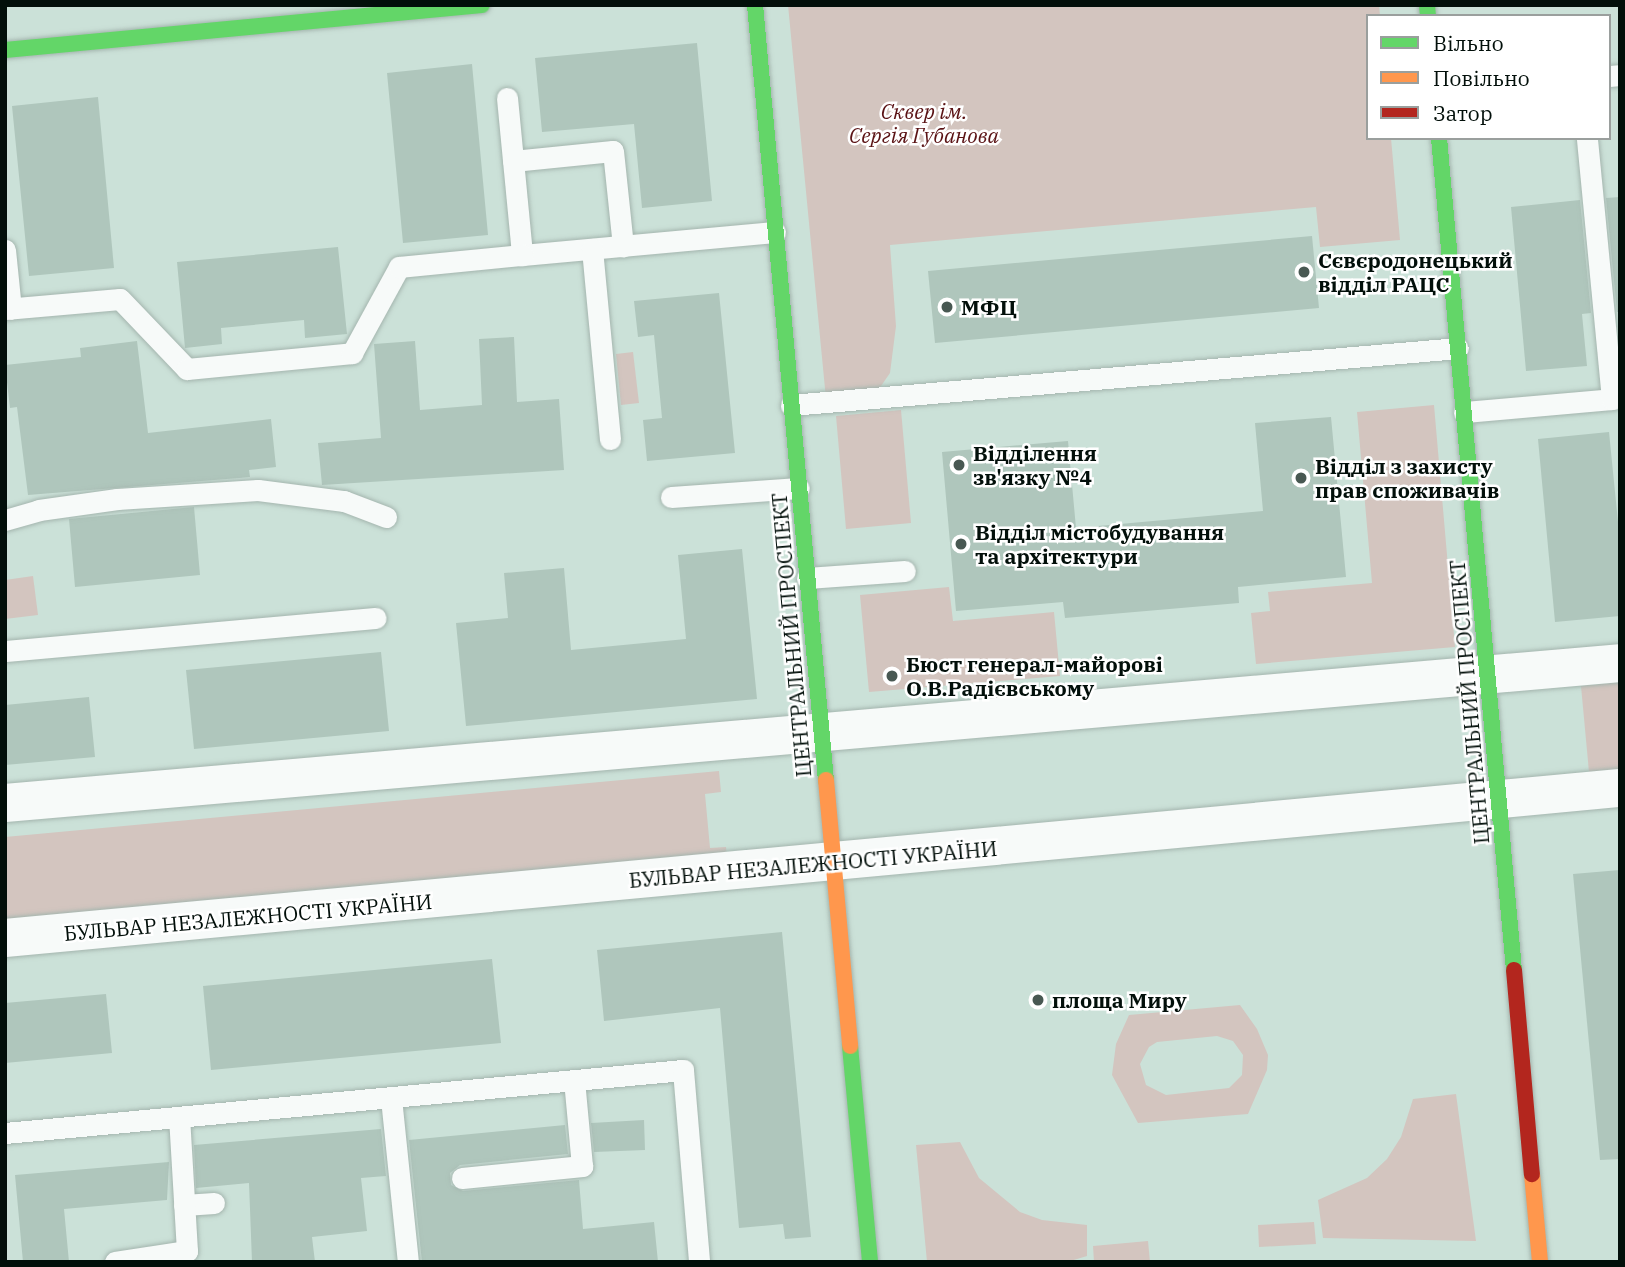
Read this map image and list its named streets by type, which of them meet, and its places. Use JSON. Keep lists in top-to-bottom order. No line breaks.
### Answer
{"streets":{"street":["ЦЕНТРАЛЬНИЙ ПРОСПЕКТ","БУЛЬВАР НЕЗАЛЕЖНОСТІ УКРАЇНИ"]},"crossings":[["ЦЕНТРАЛЬНИЙ ПРОСПЕКТ","БУЛЬВАР НЕЗАЛЕЖНОСТІ УКРАЇНИ"]],"parks":["Сквер ім. Сергія Губанова"],"places":["Сєвєродонецький відділ РАЦС","МФЦ","Відділення зв'язку №4","Відділ з захисту прав споживачів","Відділ містобудування та архітектури","Бюст генерал-майорові О.В.Радієвському","площа Миру"],"legend":["Вільно","Повільно","Затор"]}
